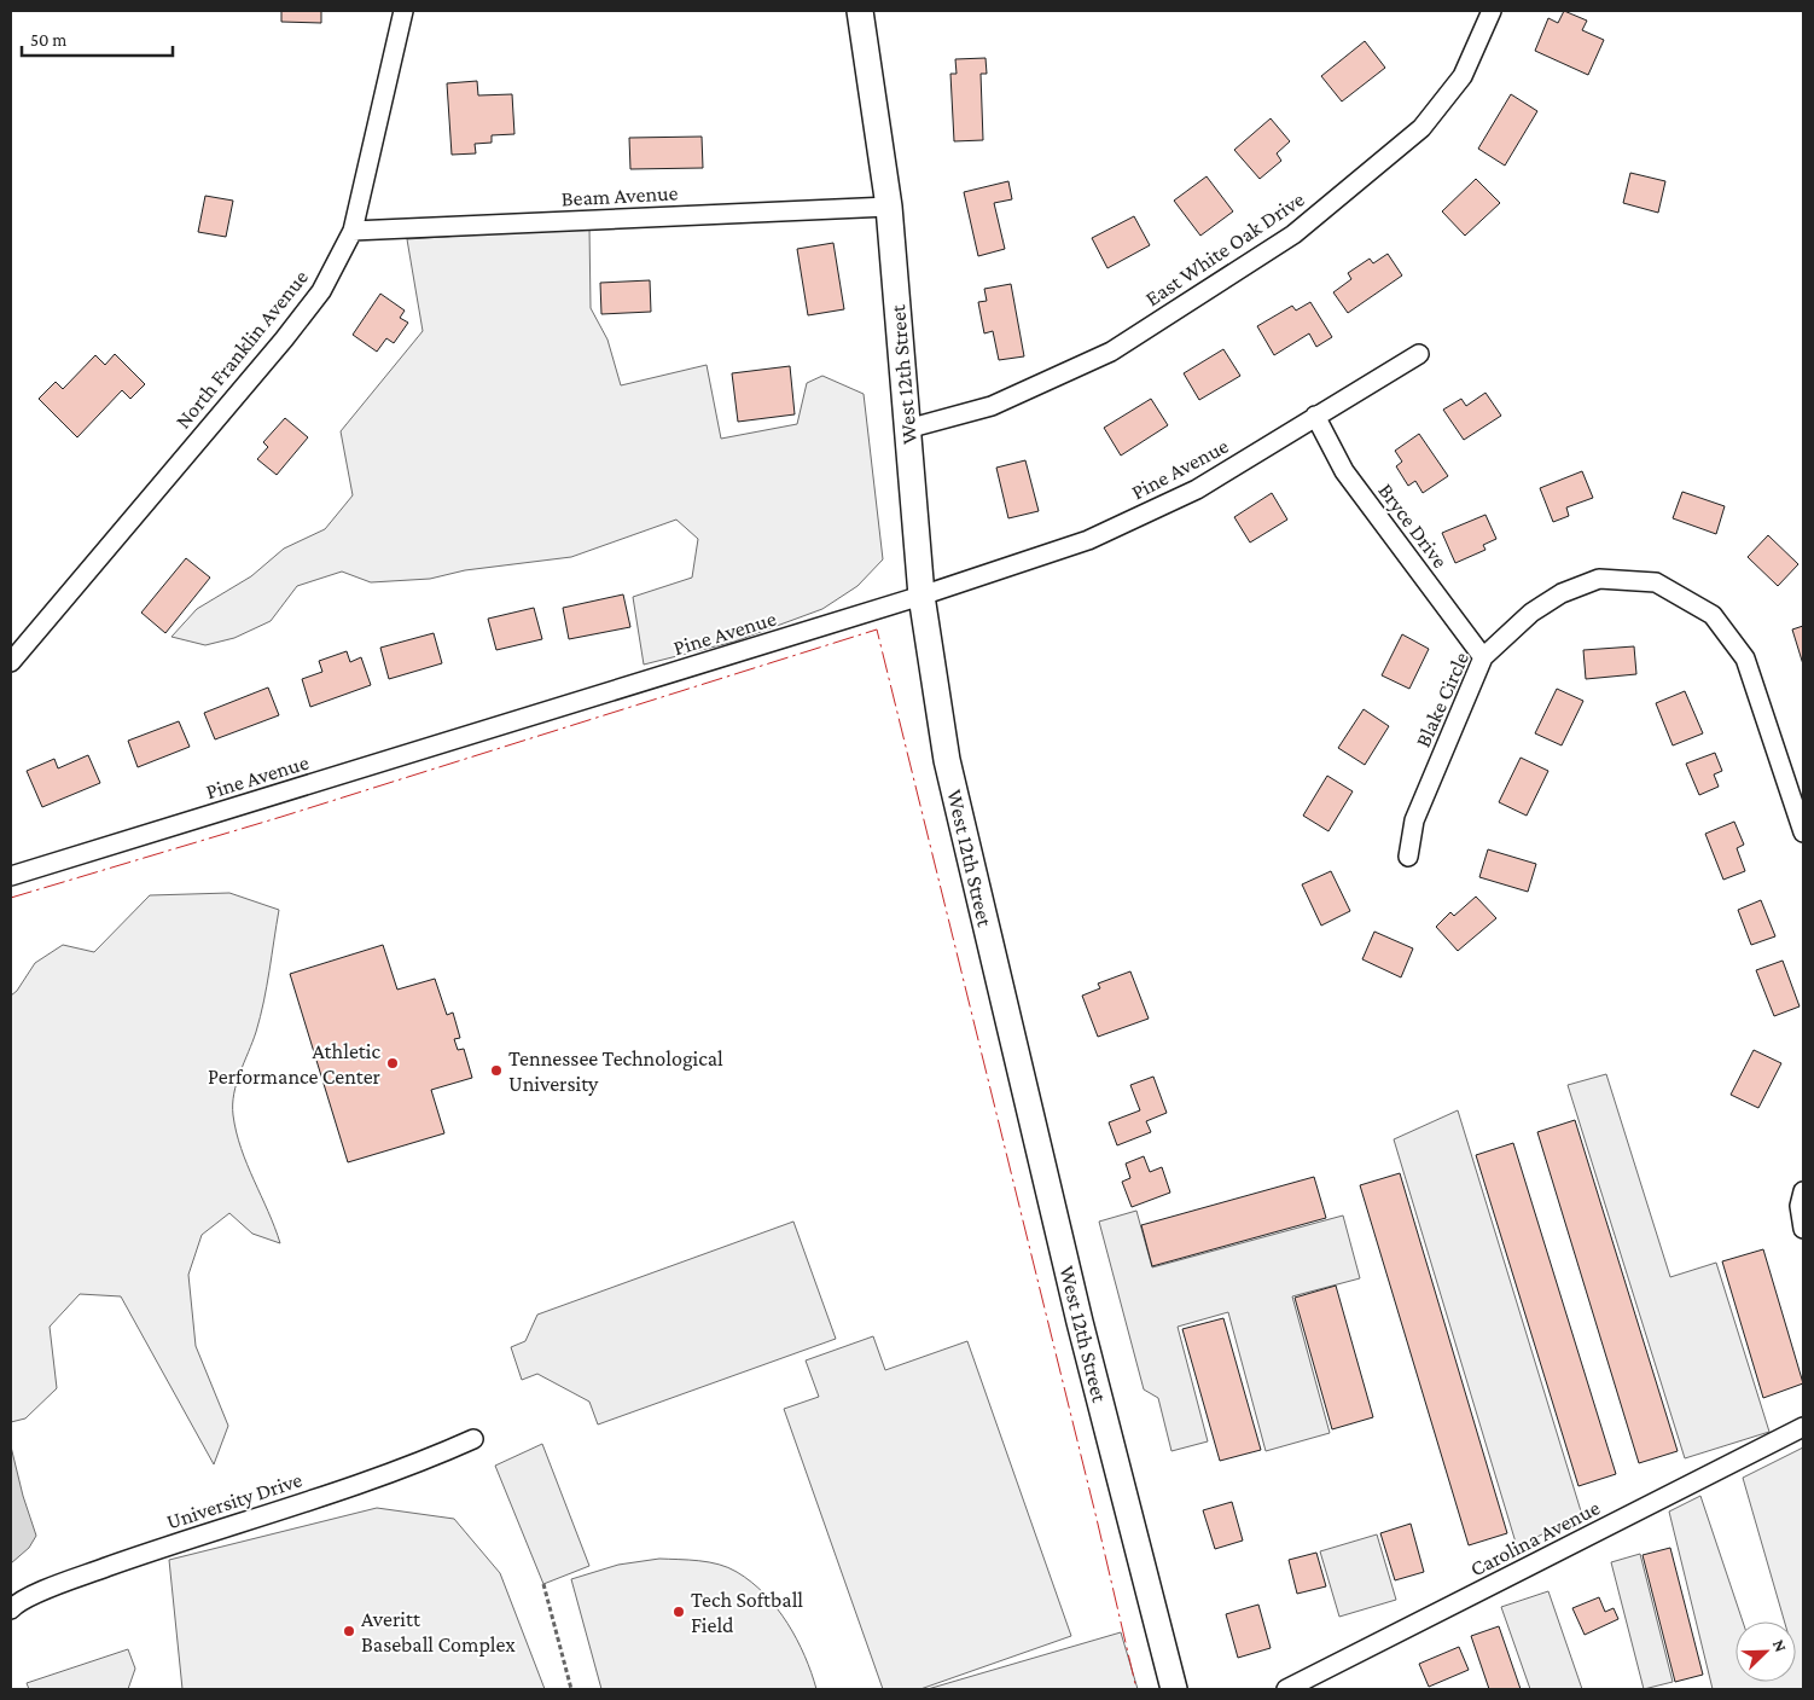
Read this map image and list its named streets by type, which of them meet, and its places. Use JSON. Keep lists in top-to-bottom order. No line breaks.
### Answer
{"streets":{"main road":["West 12th Street"],"street":["Beam Avenue","East White Oak Drive","North Franklin Avenue","Pine Avenue","Bryce Drive","Blake Circle","University Drive","Carolina Avenue"]},"crossings":[["Beam Avenue","North Franklin Avenue"],["Beam Avenue","West 12th Street"],["East White Oak Drive","West 12th Street"],["West 12th Street","Pine Avenue"],["Pine Avenue","Bryce Drive"],["Bryce Drive","Blake Circle"]],"places":["Athletic Performance Center","Tennessee Technological University","Tech Softball Field","Averitt Baseball Complex"],"scale_bar":"50 m","north":"top right"}
